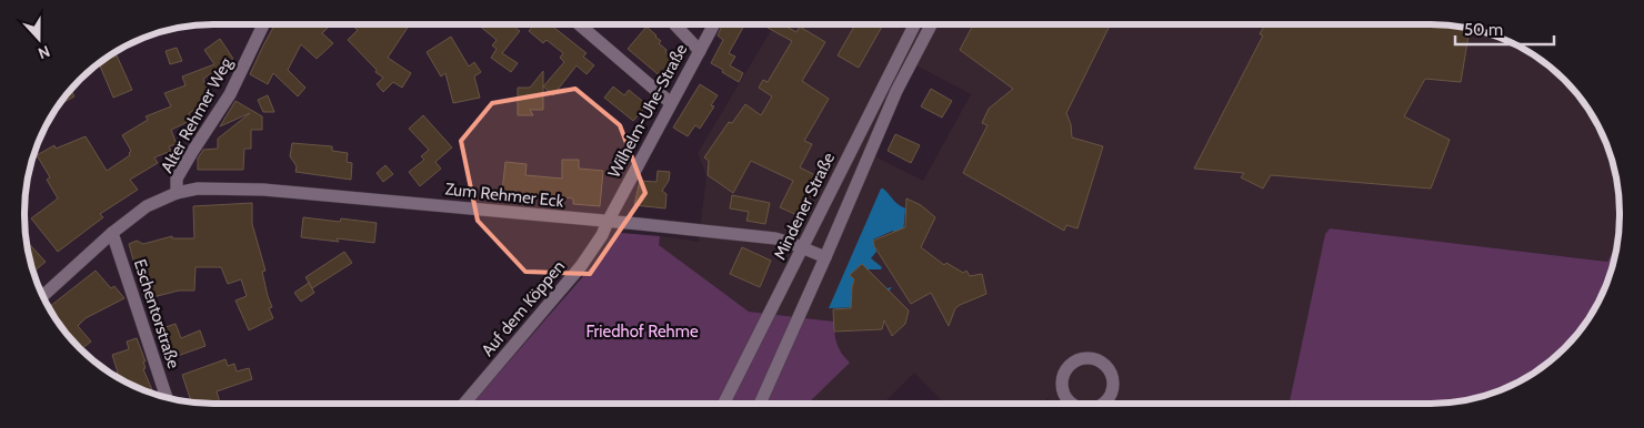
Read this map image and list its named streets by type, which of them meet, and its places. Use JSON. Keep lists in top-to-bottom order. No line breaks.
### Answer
{"streets":{"street":["Wilhelm-Uhe-Straße","Alter Rehmer Weg","Zum Rehmer Eck","Mindener Straße","Auf dem Köppen","Eschentorstraße"]},"crossings":[["Wilhelm-Uhe-Straße","Zum Rehmer Eck"],["Wilhelm-Uhe-Straße","Auf dem Köppen"],["Alter Rehmer Weg","Zum Rehmer Eck"],["Alter Rehmer Weg","Eschentorstraße"],["Zum Rehmer Eck","Mindener Straße"],["Zum Rehmer Eck","Auf dem Köppen"]],"parks":["Friedhof Rehme"],"scale_bar":"50 m","north":"bottom"}
